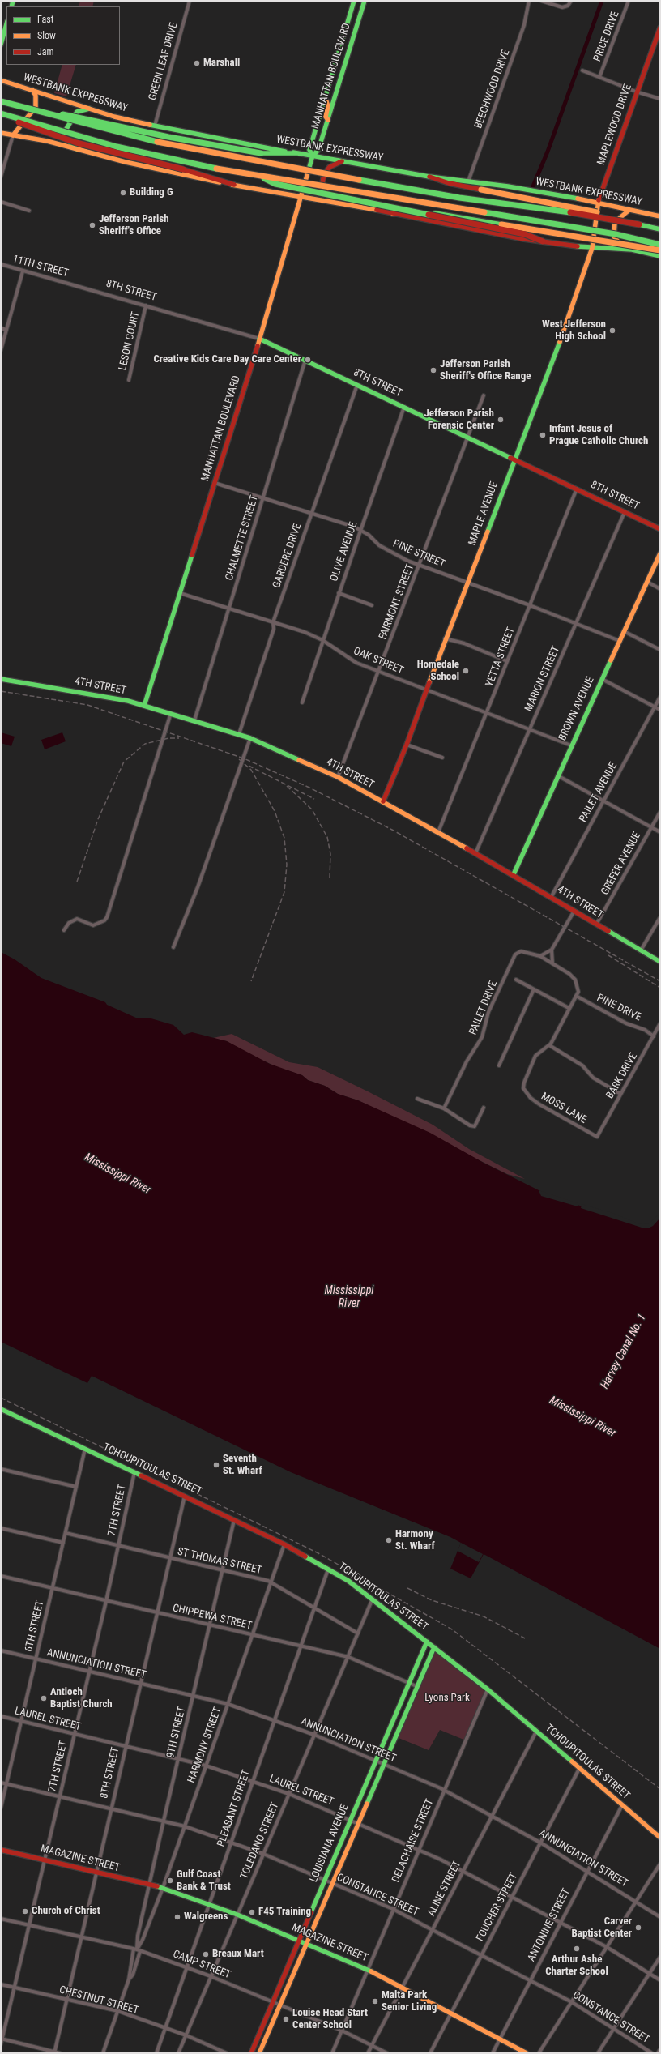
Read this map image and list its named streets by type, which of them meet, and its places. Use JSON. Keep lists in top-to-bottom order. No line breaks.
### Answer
{"streets":{"main road":["MANHATTAN BOULEVARD","WESTBANK EXPRESSWAY","MAPLEWOOD DRIVE","8TH STREET","MAPLE AVENUE","4TH STREET","BROWN AVENUE","TCHOUPITOULAS STREET","LOUISIANA AVENUE","MAGAZINE STREET"],"street":["PRICE DRIVE","GREEN LEAF DRIVE","BEECHWOOD DRIVE","11TH STREET","LESON COURT","CHALMETTE STREET","OLIVE AVENUE","PINE STREET","GARDERE DRIVE","FAIRMONT STREET","YETTA STREET","OAK STREET","MARION STREET","PAILET AVENUE","GREFER AVENUE","PAILET DRIVE","PINE DRIVE","BARK DRIVE","MOSS LANE","7TH STREET","ST THOMAS STREET","CHIPPEWA STREET","6TH STREET","ANNUNCIATION STREET","LAUREL STREET","9TH STREET","HARMONY STREET","PLEASANT STREET","TOLEDANO STREET","DELACHAISE STREET","ALINE STREET","CONSTANCE STREET","FOUCHER STREET","ANTONINE STREET","CAMP STREET","CHESTNUT STREET"]},"crossings":[["GREEN LEAF DRIVE","WESTBANK EXPRESSWAY"],["MANHATTAN BOULEVARD","WESTBANK EXPRESSWAY"],["MANHATTAN BOULEVARD","8TH STREET"],["MANHATTAN BOULEVARD","PINE STREET"],["MANHATTAN BOULEVARD","OAK STREET"],["MANHATTAN BOULEVARD","4TH STREET"],["BEECHWOOD DRIVE","WESTBANK EXPRESSWAY"],["WESTBANK EXPRESSWAY","MAPLEWOOD DRIVE"],["MAPLEWOOD DRIVE","MAPLE AVENUE"],["11TH STREET","8TH STREET"],["8TH STREET","LESON COURT"],["8TH STREET","MAPLE AVENUE"],["8TH STREET","CHALMETTE STREET"],["8TH STREET","OLIVE AVENUE"],["8TH STREET","GARDERE DRIVE"],["8TH STREET","FAIRMONT STREET"],["8TH STREET","YETTA STREET"],["8TH STREET","MARION STREET"],["8TH STREET","TCHOUPITOULAS STREET"],["8TH STREET","ST THOMAS STREET"],["8TH STREET","CHIPPEWA STREET"],["8TH STREET","ANNUNCIATION STREET"],["8TH STREET","LAUREL STREET"],["8TH STREET","MAGAZINE STREET"],["8TH STREET","CONSTANCE STREET"],["8TH STREET","CAMP STREET"],["8TH STREET","CHESTNUT STREET"],["MAPLE AVENUE","PINE STREET"],["MAPLE AVENUE","OAK STREET"],["MAPLE AVENUE","4TH STREET"],["CHALMETTE STREET","PINE STREET"],["CHALMETTE STREET","OAK STREET"],["CHALMETTE STREET","4TH STREET"],["OLIVE AVENUE","PINE STREET"],["OLIVE AVENUE","OAK STREET"],["PINE STREET","GARDERE DRIVE"],["PINE STREET","FAIRMONT STREET"],["PINE STREET","YETTA STREET"],["PINE STREET","MARION STREET"],["PINE STREET","BROWN AVENUE"],["GARDERE DRIVE","OAK STREET"],["GARDERE DRIVE","4TH STREET"],["FAIRMONT STREET","OAK STREET"],["FAIRMONT STREET","4TH STREET"],["YETTA STREET","OAK STREET"],["YETTA STREET","4TH STREET"],["OAK STREET","MARION STREET"],["OAK STREET","BROWN AVENUE"],["MARION STREET","4TH STREET"],["4TH STREET","BROWN AVENUE"],["4TH STREET","PAILET AVENUE"],["4TH STREET","GREFER AVENUE"],["PAILET DRIVE","PINE DRIVE"],["PINE DRIVE","BARK DRIVE"],["BARK DRIVE","MOSS LANE"],["TCHOUPITOULAS STREET","7TH STREET"],["TCHOUPITOULAS STREET","6TH STREET"],["TCHOUPITOULAS STREET","9TH STREET"],["TCHOUPITOULAS STREET","HARMONY STREET"],["TCHOUPITOULAS STREET","PLEASANT STREET"],["TCHOUPITOULAS STREET","TOLEDANO STREET"],["TCHOUPITOULAS STREET","DELACHAISE STREET"],["TCHOUPITOULAS STREET","LOUISIANA AVENUE"],["TCHOUPITOULAS STREET","ALINE STREET"],["TCHOUPITOULAS STREET","FOUCHER STREET"],["TCHOUPITOULAS STREET","ANTONINE STREET"],["7TH STREET","ST THOMAS STREET"],["7TH STREET","CHIPPEWA STREET"],["7TH STREET","ANNUNCIATION STREET"],["7TH STREET","LAUREL STREET"],["7TH STREET","MAGAZINE STREET"],["7TH STREET","CONSTANCE STREET"],["7TH STREET","CAMP STREET"],["7TH STREET","CHESTNUT STREET"],["ST THOMAS STREET","6TH STREET"],["ST THOMAS STREET","9TH STREET"],["ST THOMAS STREET","HARMONY STREET"],["ST THOMAS STREET","PLEASANT STREET"],["ST THOMAS STREET","TOLEDANO STREET"],["CHIPPEWA STREET","6TH STREET"],["CHIPPEWA STREET","9TH STREET"],["CHIPPEWA STREET","HARMONY STREET"],["CHIPPEWA STREET","PLEASANT STREET"],["CHIPPEWA STREET","TOLEDANO STREET"],["CHIPPEWA STREET","LOUISIANA AVENUE"],["6TH STREET","ANNUNCIATION STREET"],["6TH STREET","LAUREL STREET"],["6TH STREET","CONSTANCE STREET"],["ANNUNCIATION STREET","9TH STREET"],["ANNUNCIATION STREET","HARMONY STREET"],["ANNUNCIATION STREET","PLEASANT STREET"],["ANNUNCIATION STREET","TOLEDANO STREET"],["ANNUNCIATION STREET","DELACHAISE STREET"],["ANNUNCIATION STREET","LOUISIANA AVENUE"],["ANNUNCIATION STREET","ALINE STREET"],["ANNUNCIATION STREET","FOUCHER STREET"],["ANNUNCIATION STREET","ANTONINE STREET"],["LAUREL STREET","9TH STREET"],["LAUREL STREET","HARMONY STREET"],["LAUREL STREET","PLEASANT STREET"],["LAUREL STREET","TOLEDANO STREET"],["LAUREL STREET","DELACHAISE STREET"],["LAUREL STREET","LOUISIANA AVENUE"],["LAUREL STREET","ALINE STREET"],["LAUREL STREET","FOUCHER STREET"],["LAUREL STREET","ANTONINE STREET"],["9TH STREET","HARMONY STREET"],["9TH STREET","MAGAZINE STREET"],["9TH STREET","CONSTANCE STREET"],["9TH STREET","CAMP STREET"],["HARMONY STREET","MAGAZINE STREET"],["HARMONY STREET","CONSTANCE STREET"],["HARMONY STREET","CAMP STREET"],["HARMONY STREET","CHESTNUT STREET"],["PLEASANT STREET","MAGAZINE STREET"],["PLEASANT STREET","CONSTANCE STREET"],["PLEASANT STREET","CAMP STREET"],["PLEASANT STREET","CHESTNUT STREET"],["TOLEDANO STREET","MAGAZINE STREET"],["TOLEDANO STREET","CONSTANCE STREET"],["TOLEDANO STREET","CAMP STREET"],["TOLEDANO STREET","CHESTNUT STREET"],["DELACHAISE STREET","MAGAZINE STREET"],["DELACHAISE STREET","CONSTANCE STREET"],["DELACHAISE STREET","CAMP STREET"],["LOUISIANA AVENUE","MAGAZINE STREET"],["LOUISIANA AVENUE","CONSTANCE STREET"],["LOUISIANA AVENUE","CAMP STREET"],["MAGAZINE STREET","ALINE STREET"],["MAGAZINE STREET","FOUCHER STREET"],["MAGAZINE STREET","ANTONINE STREET"],["ALINE STREET","CONSTANCE STREET"],["ALINE STREET","CAMP STREET"],["CONSTANCE STREET","FOUCHER STREET"],["CONSTANCE STREET","ANTONINE STREET"]],"water":["Mississippi River","Harvey Canal No. 1"],"parks":["Lyons Park"],"places":["Marshall","Building G","Jefferson Parish Sheriff's Office","West Jefferson High School","Creative Kids Care Day Care Center","Jefferson Parish Sheriff's Office Range","Jefferson Parish Forensic Center","Infant Jesus of Prague Catholic Church","Homedale School","Seventh St. Wharf","Harmony St. Wharf","Antioch Baptist Church","Gulf Coast Bank & Trust","Church of Christ","F45 Training","Walgreens","Carver Baptist Center","Arthur Ashe Charter School","Breaux Mart","Malta Park Senior Living","Louise Head Start Center School"],"legend":["Fast","Slow","Jam"]}
